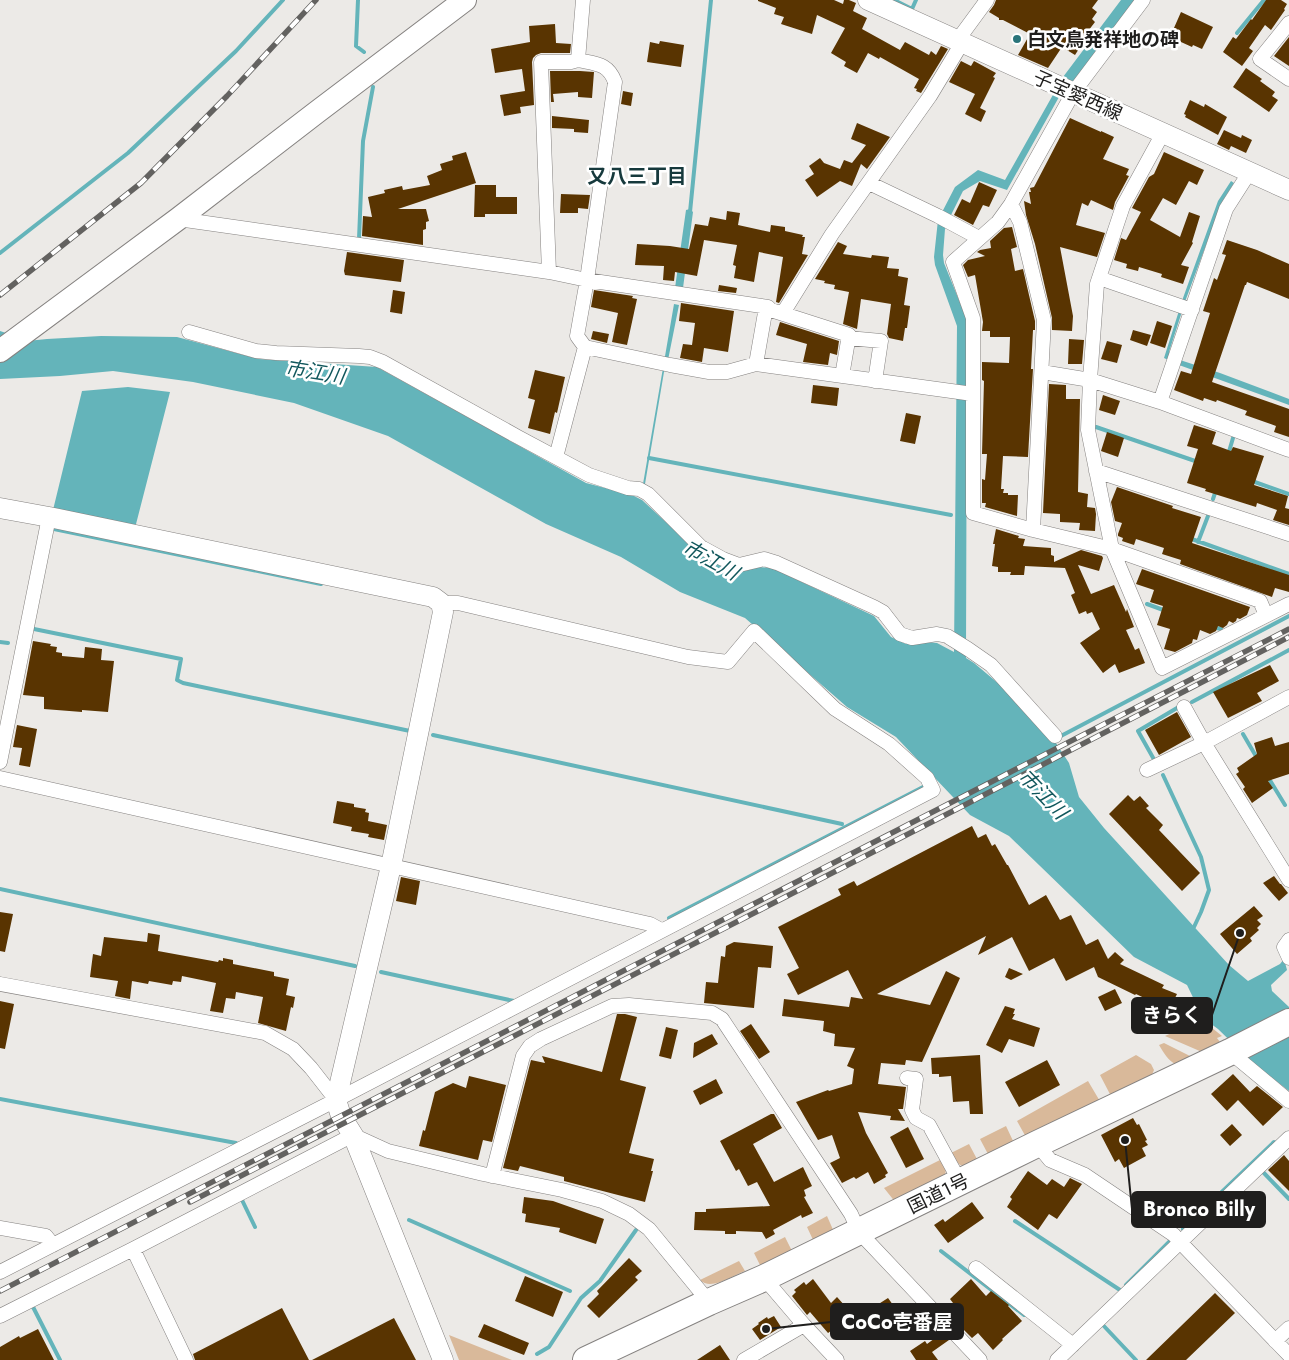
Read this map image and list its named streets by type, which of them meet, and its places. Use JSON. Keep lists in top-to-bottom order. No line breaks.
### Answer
{"streets":{"highway":["国道1号"],"street":["子宝愛西線"]},"districts":["又八三丁目"],"water":["市江川"],"places":["白文鳥発祥地の碑","きらく","Bronco Billy","CoCo壱番屋"]}
